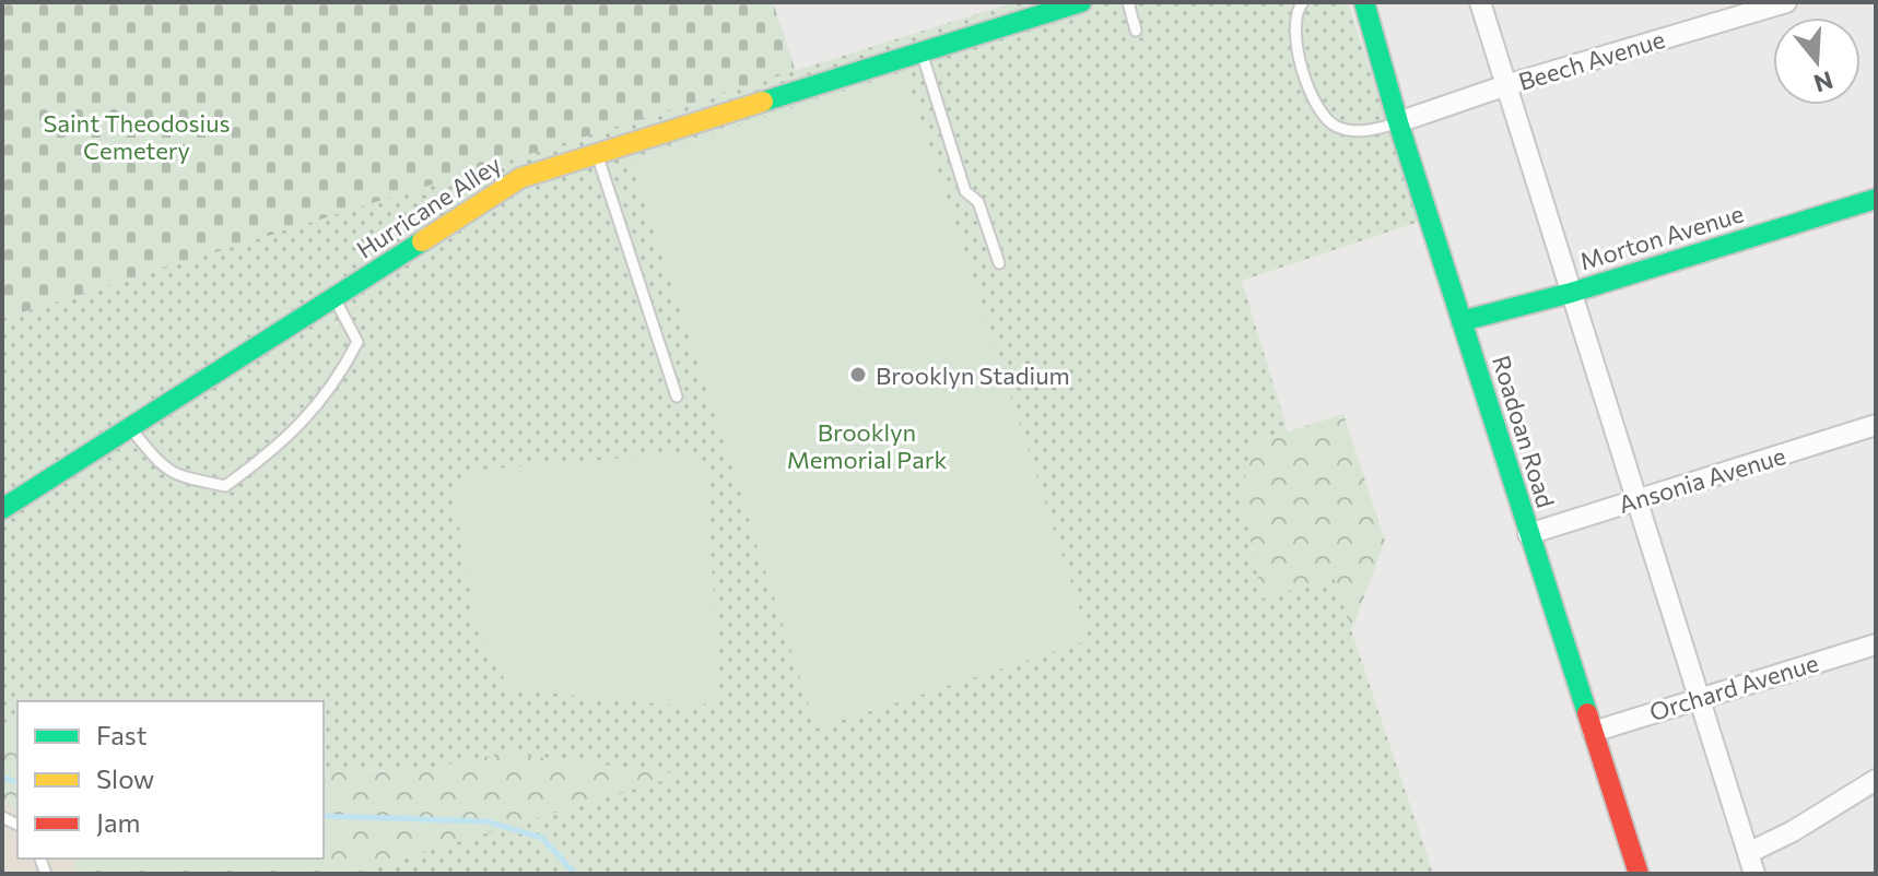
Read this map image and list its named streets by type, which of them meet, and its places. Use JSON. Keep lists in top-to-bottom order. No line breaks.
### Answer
{"streets":{"street":["Beech Avenue","Hurricane Alley","Morton Avenue","Roadoan Road","Ansonia Avenue","Orchard Avenue"]},"crossings":[["Beech Avenue","Roadoan Road"],["Morton Avenue","Roadoan Road"],["Roadoan Road","Ansonia Avenue"],["Roadoan Road","Orchard Avenue"]],"parks":["Saint Theodosius Cemetery","Brooklyn Memorial Park"],"places":["Brooklyn Stadium"],"legend":["Fast","Slow","Jam"],"north":"bottom"}
